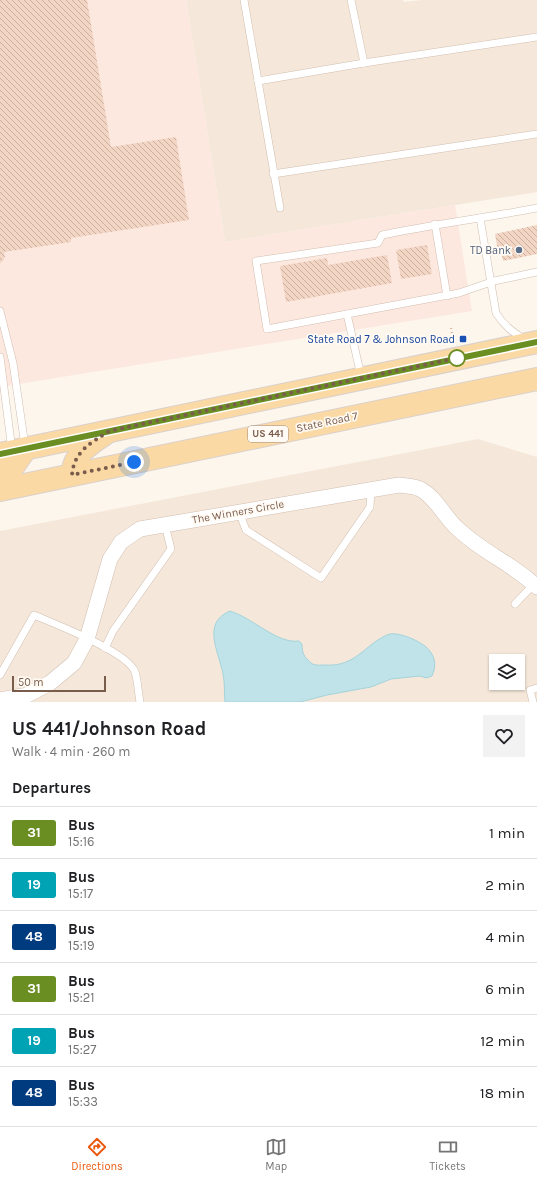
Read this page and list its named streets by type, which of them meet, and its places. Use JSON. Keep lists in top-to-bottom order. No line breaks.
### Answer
{"streets":{"main road":["State Road 7","US 441"],"street":["The Winners Circle"]},"places":{"other":["TD Bank"],"transit":["State Road 7 & Johnson Road"]},"lines":["bus line 31"],"scale_bar":"50 m","page":{"scale":"50 m","heading":[["US 441/Johnson Road","Walk · 4 min · 260 m"],"Departures"],"list":[{"mark":"31","name":"Bus","note":"15:16","value":"1 min"},{"mark":"19","name":"Bus","note":"15:17","value":"2 min"},{"mark":"48","name":"Bus","note":"15:19","value":"4 min"},{"mark":"31","name":"Bus","note":"15:21","value":"6 min"},{"mark":"19","name":"Bus","note":"15:27","value":"12 min"},{"mark":"48","name":"Bus","note":"15:33","value":"18 min"}],"tabs":["Directions","Map","Tickets"]}}
